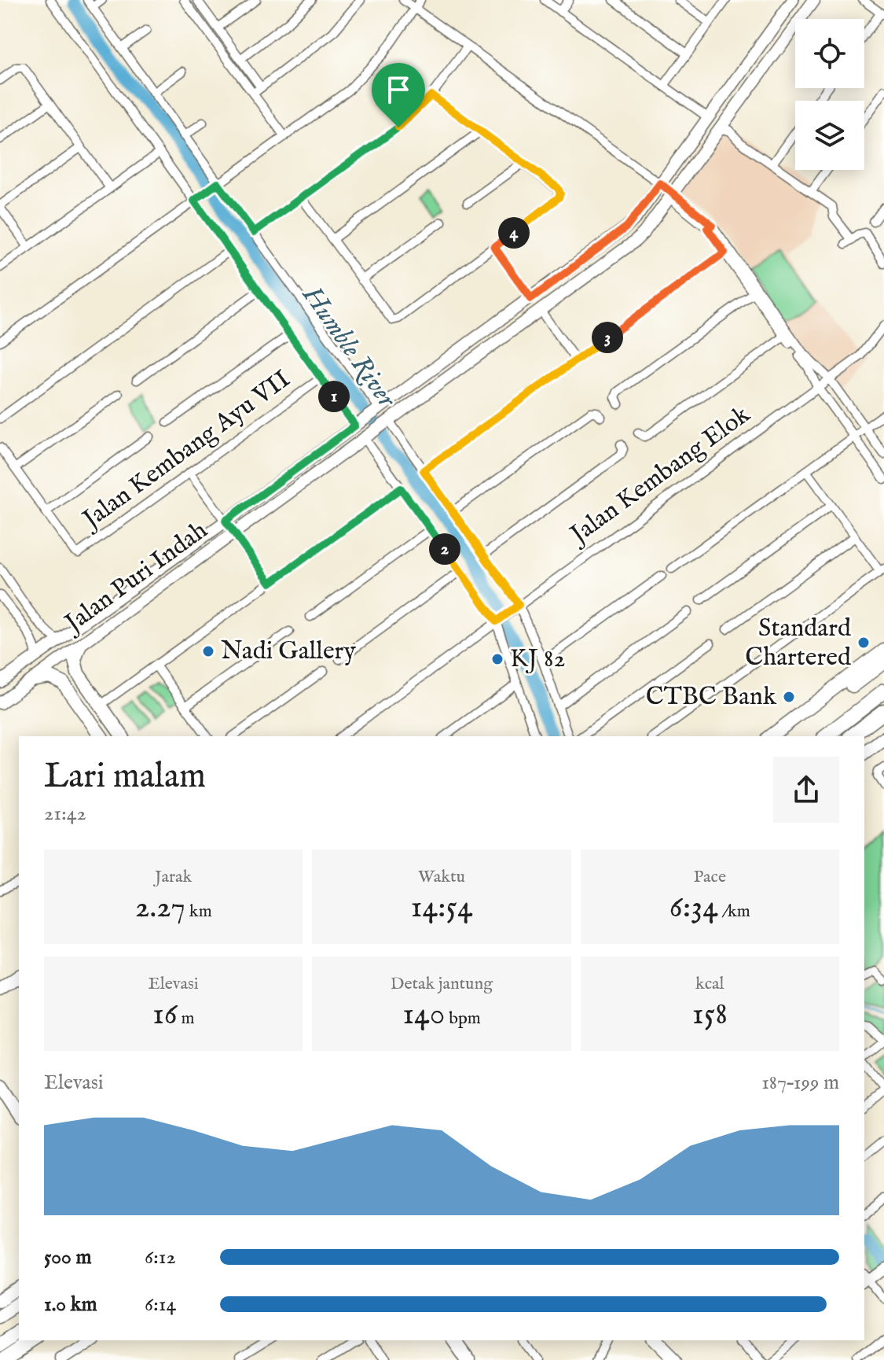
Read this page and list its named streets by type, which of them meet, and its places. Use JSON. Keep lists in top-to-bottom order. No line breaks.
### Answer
{"streets":{"main road":["Jalan Puri Indah"],"street":["Jalan Kembang Ayu VII","Jalan Kembang Elok"]},"water":["Humble River"],"places":["Standard Chartered","Nadi Gallery","KJ 82","CTBC Bank"],"page":{"pins":["4","3","1","2"],"heading":["Lari malam","21:42"],"stats":[["Jarak","2.27 km"],["Waktu","14:54"],["Pace","6:34 /km"],["Elevasi","16 m"],["Detak jantung","140 bpm"],["kcal","158"]],"chart":["Elevasi","187–199 m"],"list":[{"name":"500 m","note":"6:12"},{"name":"1.0 km","note":"6:14"}]}}
